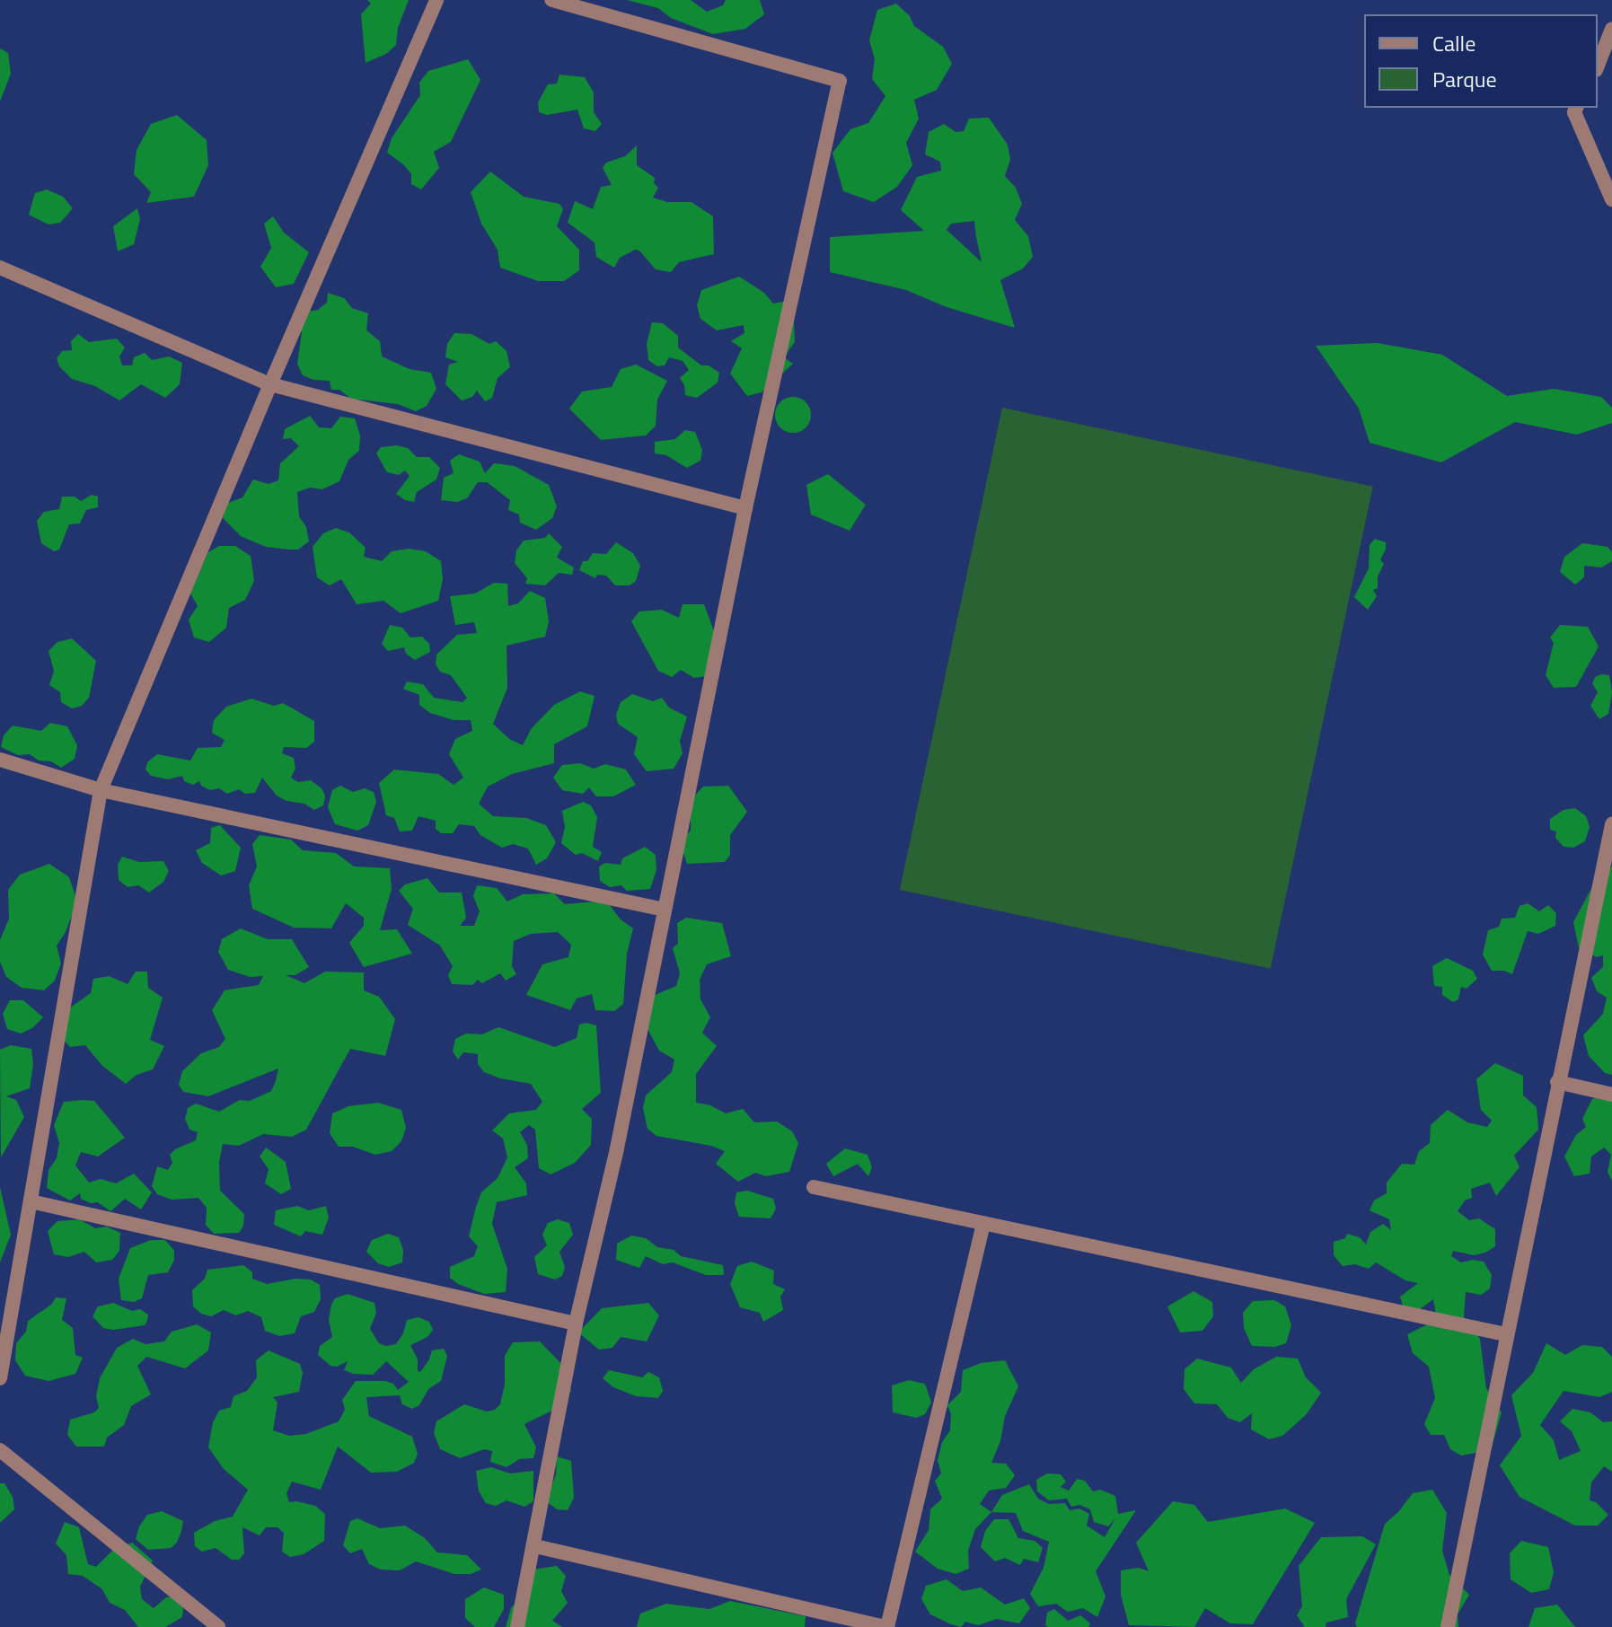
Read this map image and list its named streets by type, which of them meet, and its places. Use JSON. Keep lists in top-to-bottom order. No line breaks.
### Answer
{"legend":["Calle","Parque"]}
